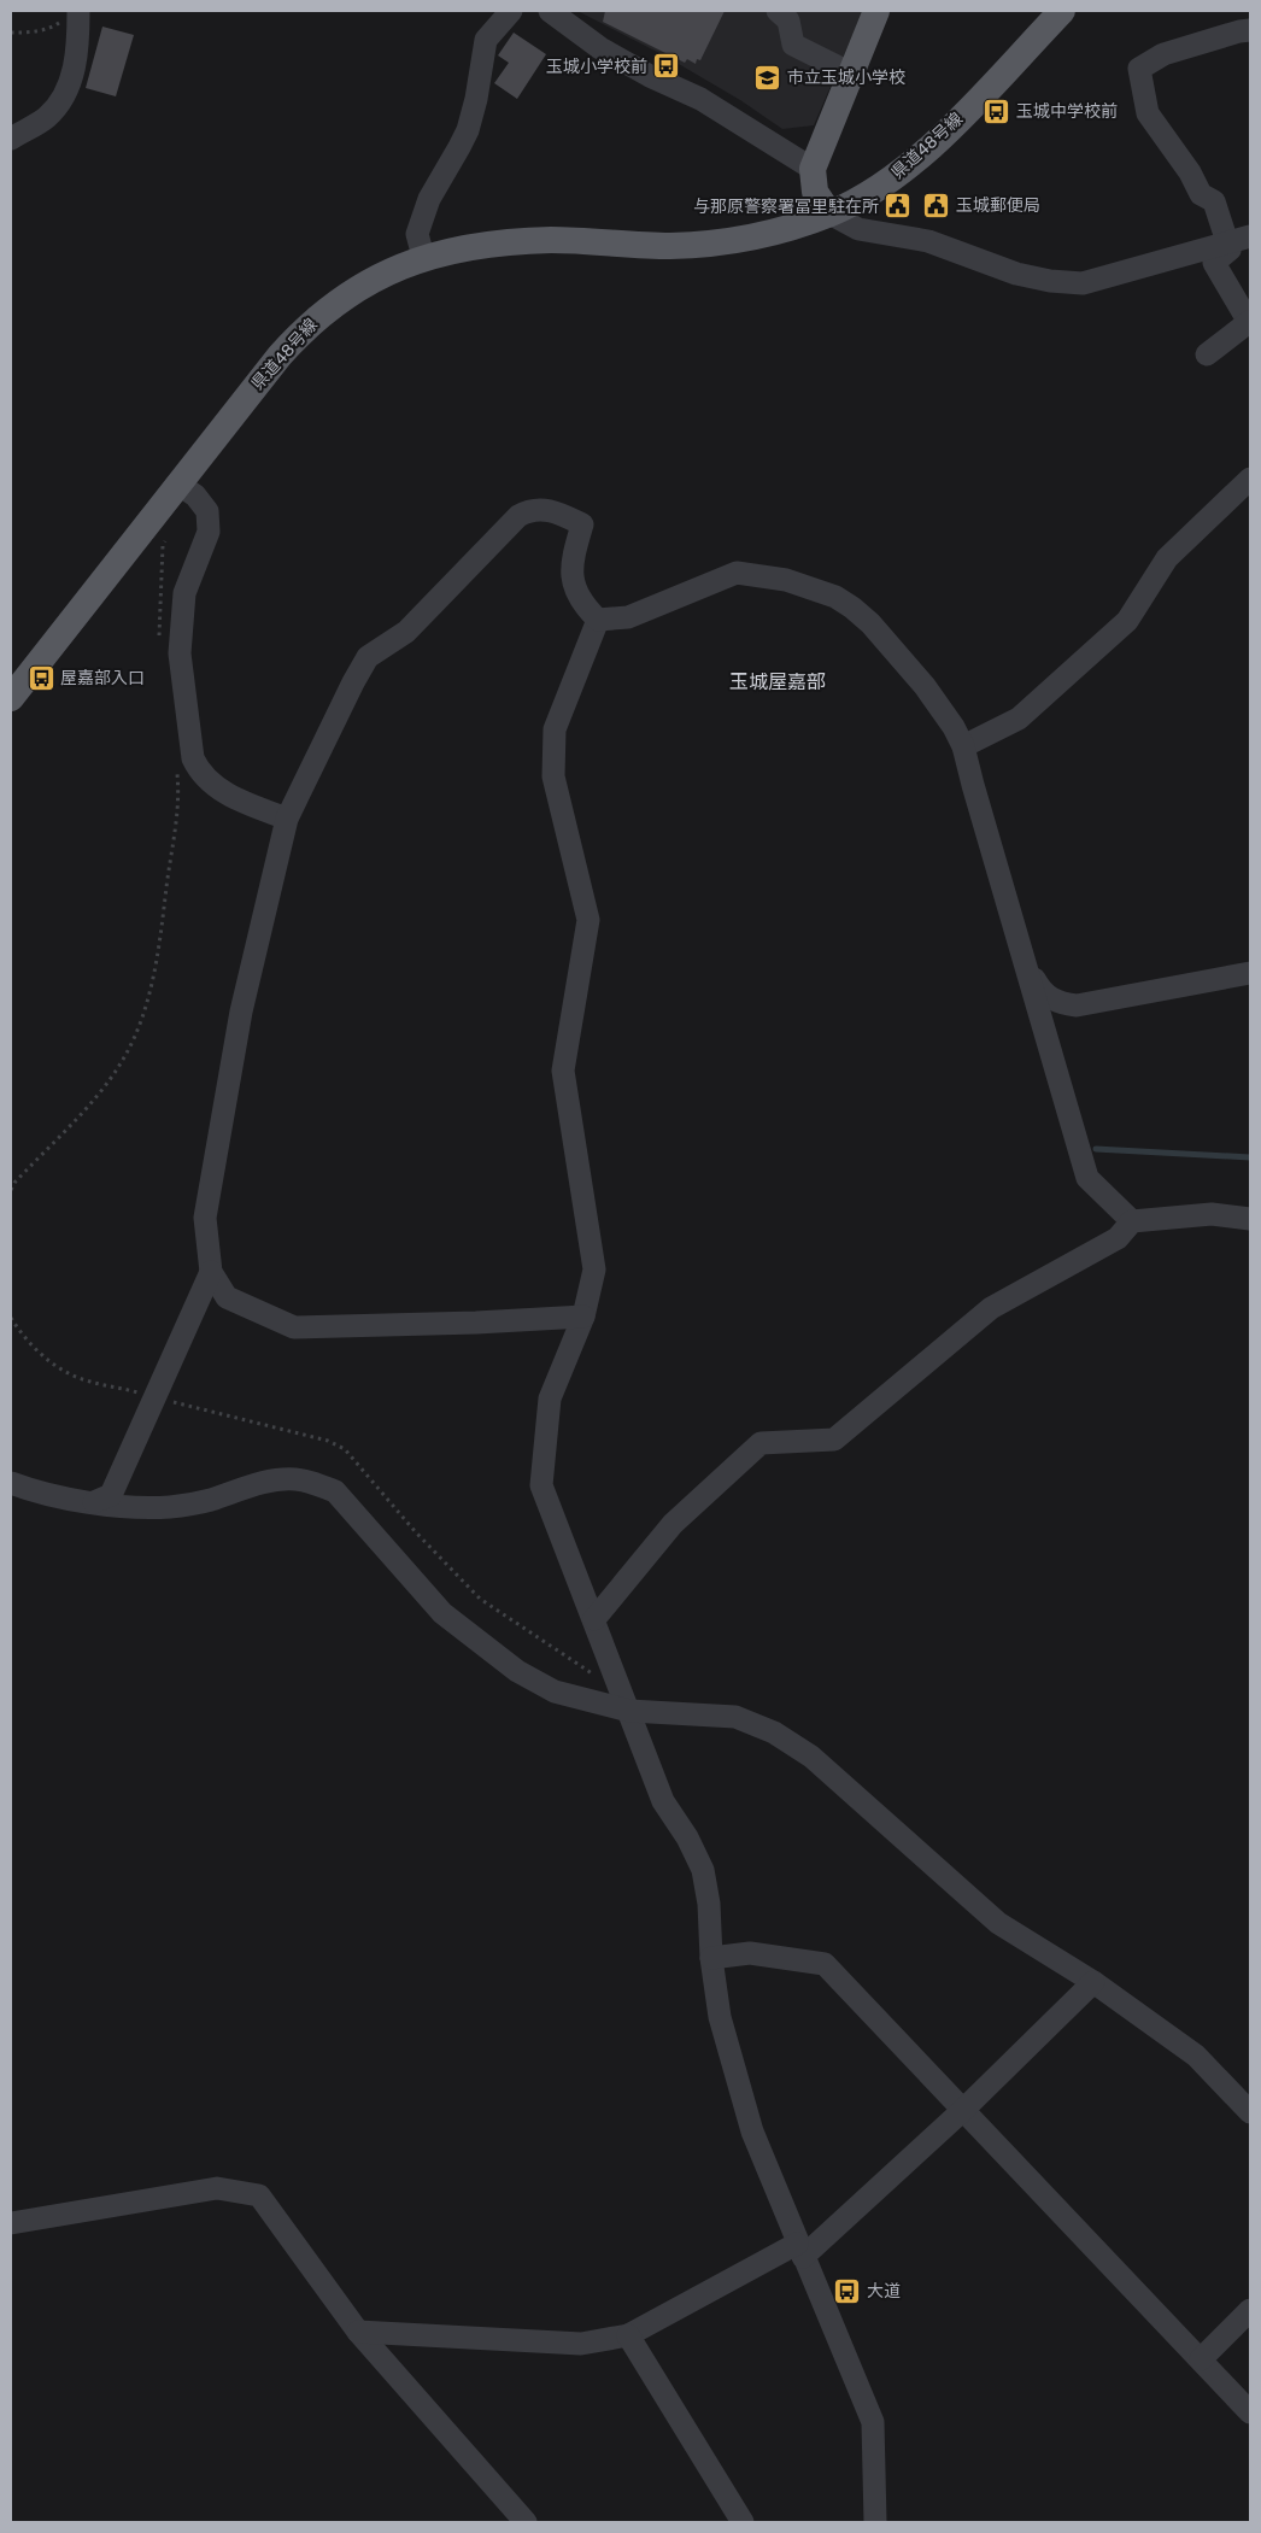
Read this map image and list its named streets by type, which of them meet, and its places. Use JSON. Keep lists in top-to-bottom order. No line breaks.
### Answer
{"streets":{"main road":["県道48号線"]},"districts":["玉城屋嘉部"],"places":{"bus stop":["玉城小学校前","玉城中学校前","屋嘉部入口","大道"],"school or university":["市立玉城小学校"],"public building":["玉城郵便局","与那原警察署冨里駐在所"]}}
